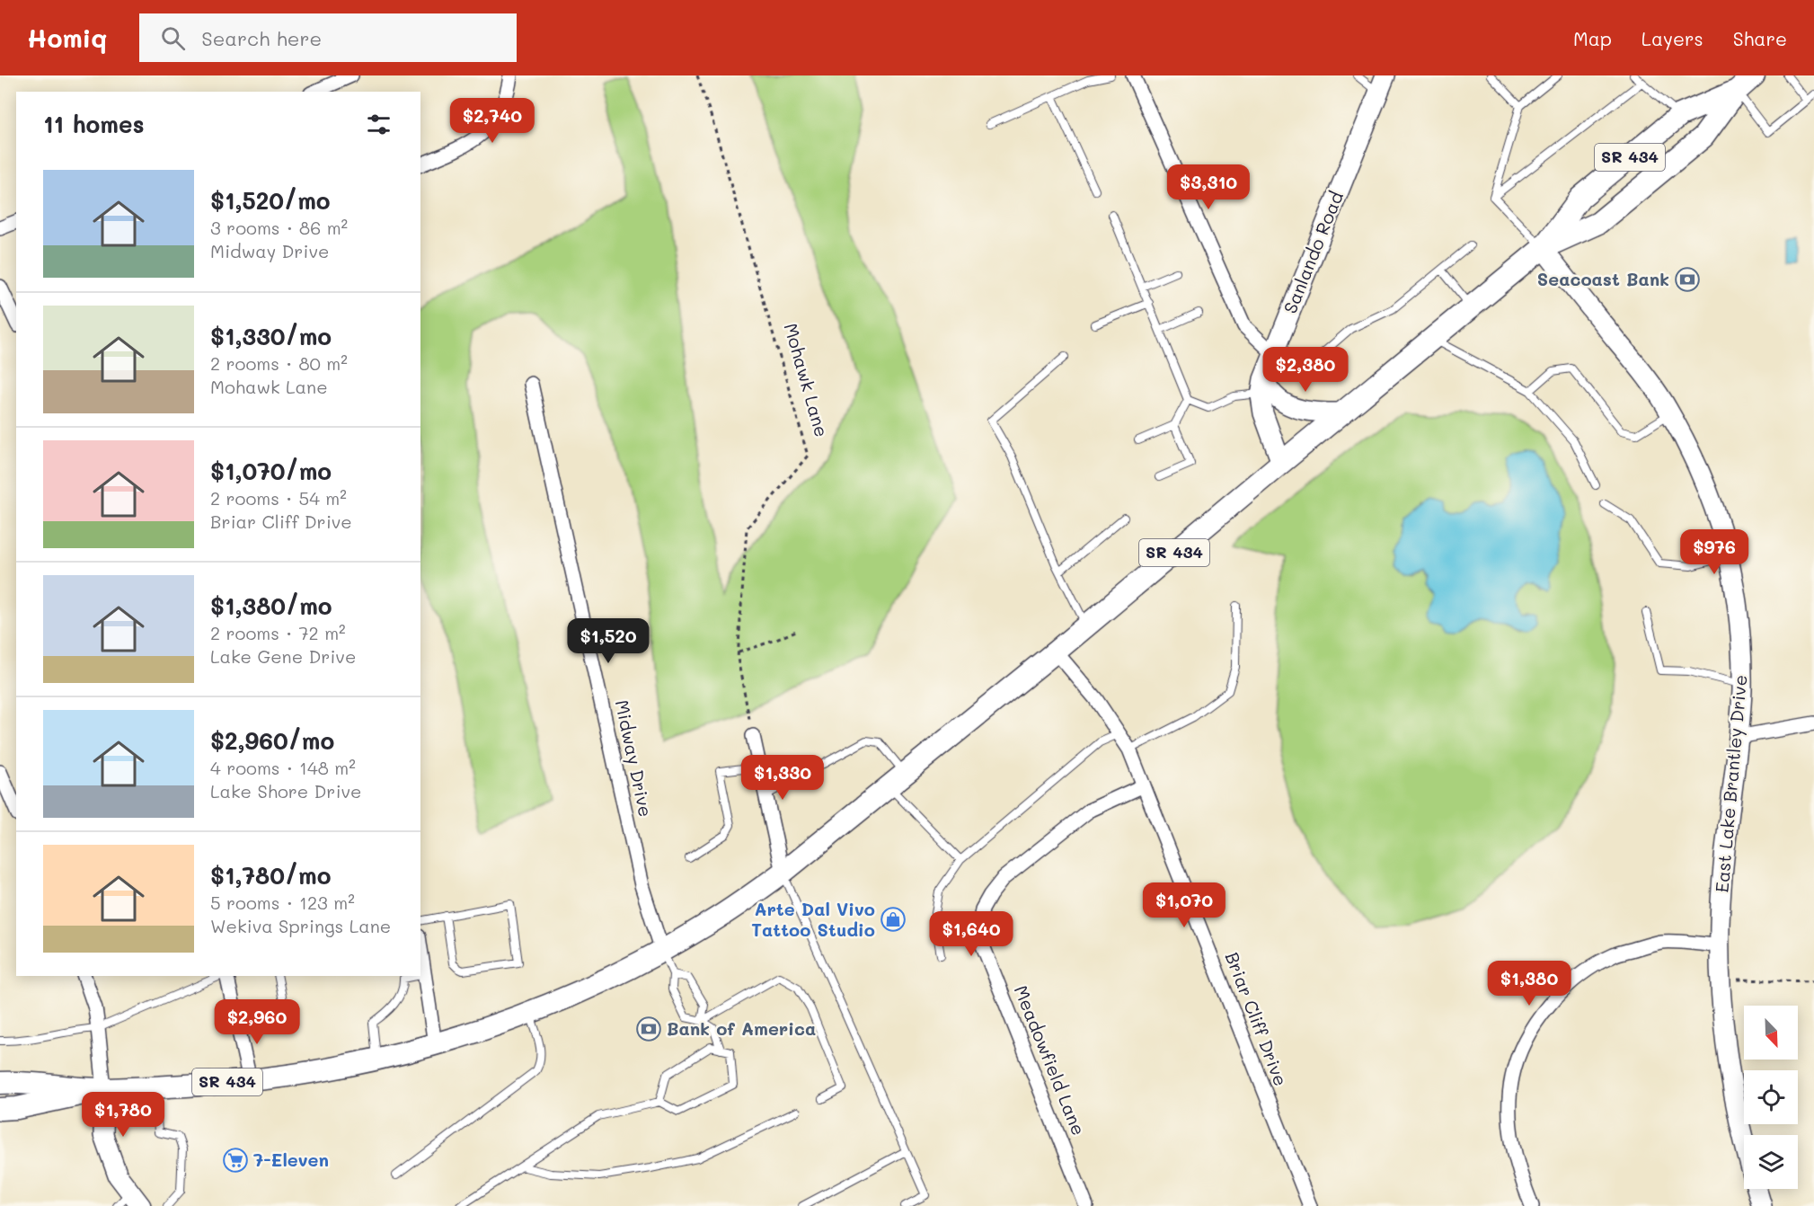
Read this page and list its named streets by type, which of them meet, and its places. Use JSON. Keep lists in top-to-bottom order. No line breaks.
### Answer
{"streets":{"main road":["SR 434"],"street":["Sanlando Road","Midway Drive","East Lake Brantley Drive","Briar Cliff Drive","Meadowfield Lane"],"path":["Mohawk Lane"]},"crossings":[["SR 434","Midway Drive"],["SR 434","East Lake Brantley Drive"],["SR 434","Briar Cliff Drive"],["Briar Cliff Drive","Meadowfield Lane"]],"places":{"bank":["Seacoast Bank","Bank of America"],"shop":["Arte Dal Vivo Tattoo Studio"],"supermarket":["7-Eleven"]},"north":"bottom right","page":{"header":"Homiq","search":"Search here","nav":["Map","Layers","Share"],"heading":"11 homes","price":["$2,740","$3,310","$2,380","$976","$1,520","$1,330","$1,070","$1,640","$1,380","$2,960","$1,780"],"list":[{"name":"$1,520/mo","note":"3 rooms · 86 m² · Midway Drive"},{"name":"$1,330/mo","note":"2 rooms · 80 m² · Mohawk Lane"},{"name":"$1,070/mo","note":"2 rooms · 54 m² · Briar Cliff Drive"},{"name":"$1,380/mo","note":"2 rooms · 72 m² · Lake Gene Drive"},{"name":"$2,960/mo","note":"4 rooms · 148 m² · Lake Shore Drive"},{"name":"$1,780/mo","note":"5 rooms · 123 m² · Wekiva Springs Lane"}]}}
